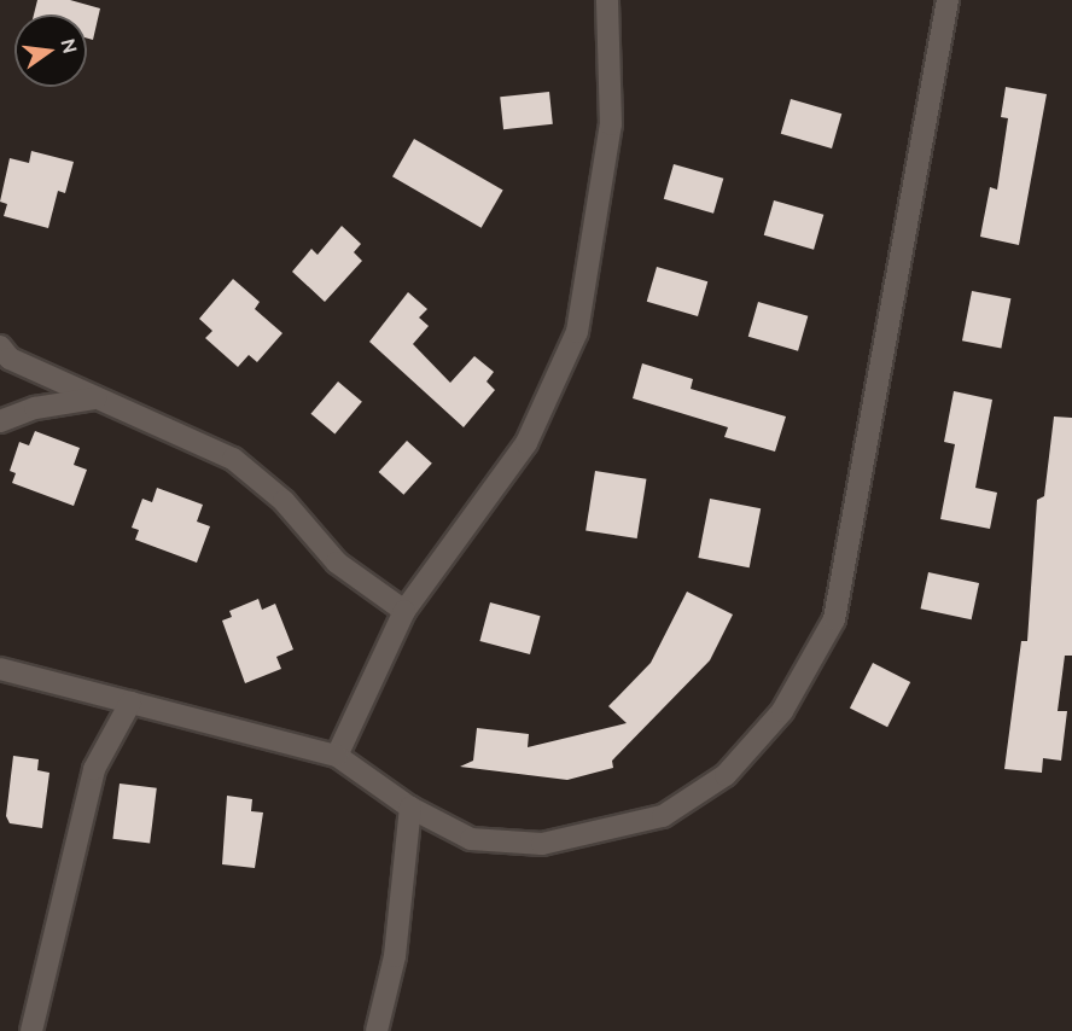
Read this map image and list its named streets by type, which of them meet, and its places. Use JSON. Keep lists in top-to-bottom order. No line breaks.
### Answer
{"north":"right"}
